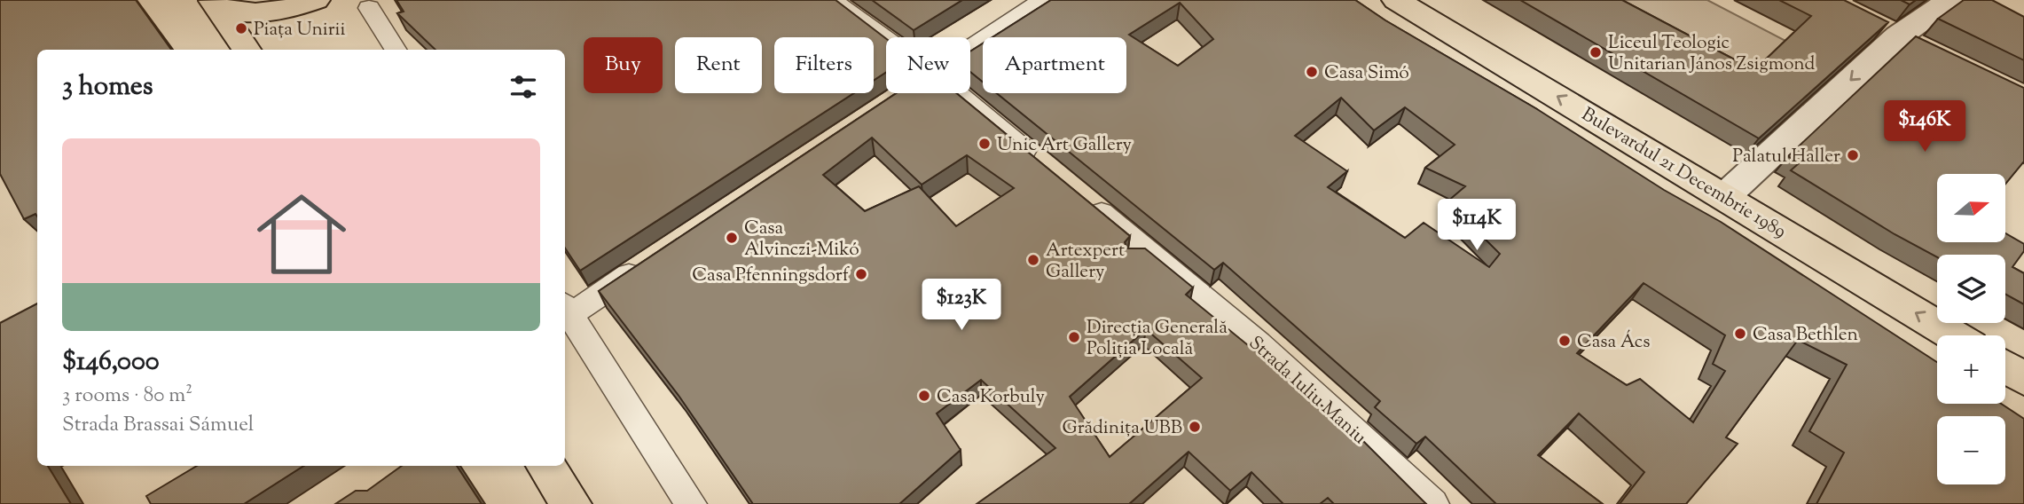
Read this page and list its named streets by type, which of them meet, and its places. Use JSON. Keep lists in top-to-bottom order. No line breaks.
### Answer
{"streets":{"main road":["Bulevardul 21 Decembrie 1989"],"street":["Strada Iuliu Maniu"]},"one_way":["Bulevardul 21 Decembrie 1989"],"places":["Piața Unirii","Liceul Teologic Unitarian János Zsigmond","Casa Simó","Unic Art Gallery","Palatul Haller","Casa Alvinczi-Mikó","Artexpert Gallery","Casa Pfenningsdorf","Casa Bethlen","Direcția Generală Poliția Locală","Casa Ács","Casa Korbuly","Grădinița UBB"],"north":"right","page":{"chip":["Buy","Rent","Filters","New","Apartment"],"heading":"3 homes","price":["$146K","$114K","$123K"],"list":[{"name":"$146,000","note":"3 rooms · 80 m² · Strada Brassai Sámuel"}],"map_buttons":["+","−"]}}
